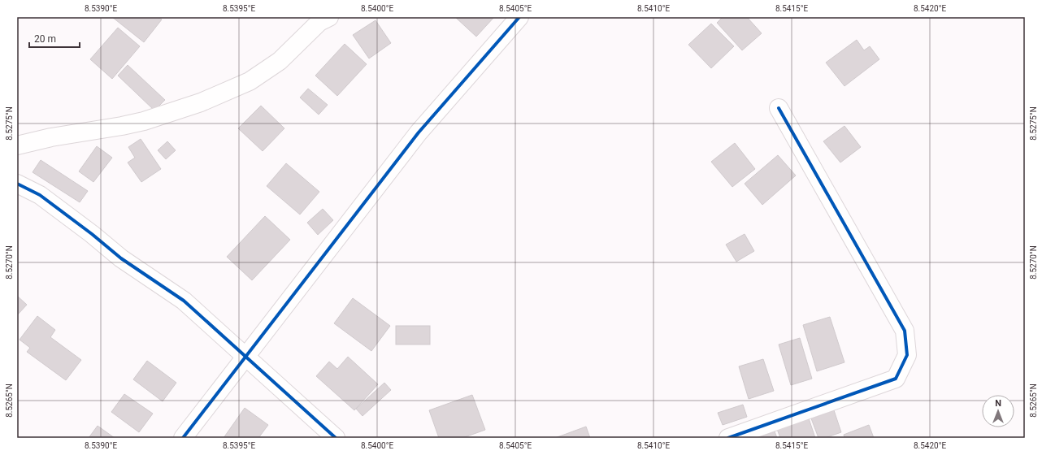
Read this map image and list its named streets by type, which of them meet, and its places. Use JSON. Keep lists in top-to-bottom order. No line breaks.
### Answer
{"scale_bar":"20 m","north":"top","coordinates":["8.5390°E","8.5395°E","8.5400°E","8.5405°E","8.5410°E","8.5415°E","8.5420°E","8.5275°N","8.5270°N","8.5265°N"]}
